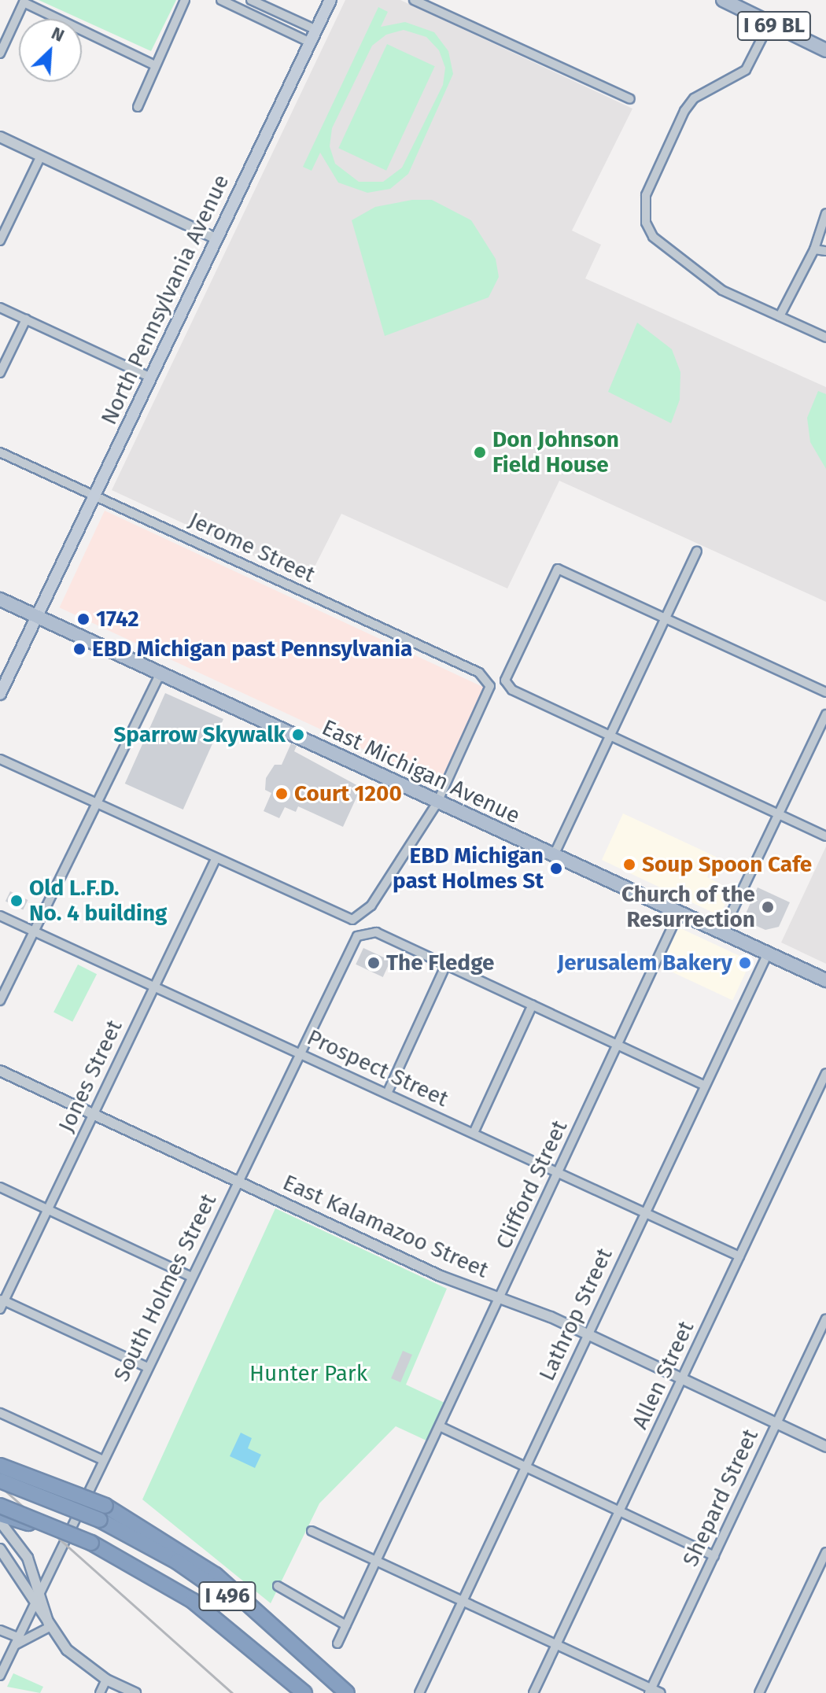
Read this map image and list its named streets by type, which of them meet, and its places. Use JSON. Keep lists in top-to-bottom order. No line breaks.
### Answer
{"streets":{"highway":["I 496"],"main road":["I 69 BL","North Pennsylvania Avenue","East Michigan Avenue"],"street":["Jerome Street","Prospect Street","Jones Street","Clifford Street","East Kalamazoo Street","South Holmes Street","Lathrop Street","Allen Street","Shepard Street"]},"crossings":[["North Pennsylvania Avenue","Jerome Street"],["North Pennsylvania Avenue","East Michigan Avenue"],["Jerome Street","East Michigan Avenue"],["East Michigan Avenue","Clifford Street"],["East Michigan Avenue","Lathrop Street"],["Prospect Street","Jones Street"],["Prospect Street","Clifford Street"],["Prospect Street","South Holmes Street"],["Prospect Street","Lathrop Street"],["Prospect Street","Allen Street"],["Jones Street","East Kalamazoo Street"],["Clifford Street","East Kalamazoo Street"],["East Kalamazoo Street","South Holmes Street"],["East Kalamazoo Street","Lathrop Street"],["East Kalamazoo Street","Allen Street"],["East Kalamazoo Street","Shepard Street"]],"parks":["Hunter Park"],"places":["Don Johnson Field House","1742","EBD Michigan past Pennsylvania","Sparrow Skywalk","Court 1200","Soup Spoon Cafe","EBD Michigan past Holmes St","Old L.F.D. No. 4 building","Church of the Resurrection","The Fledge","Jerusalem Bakery"],"north":"top right"}
